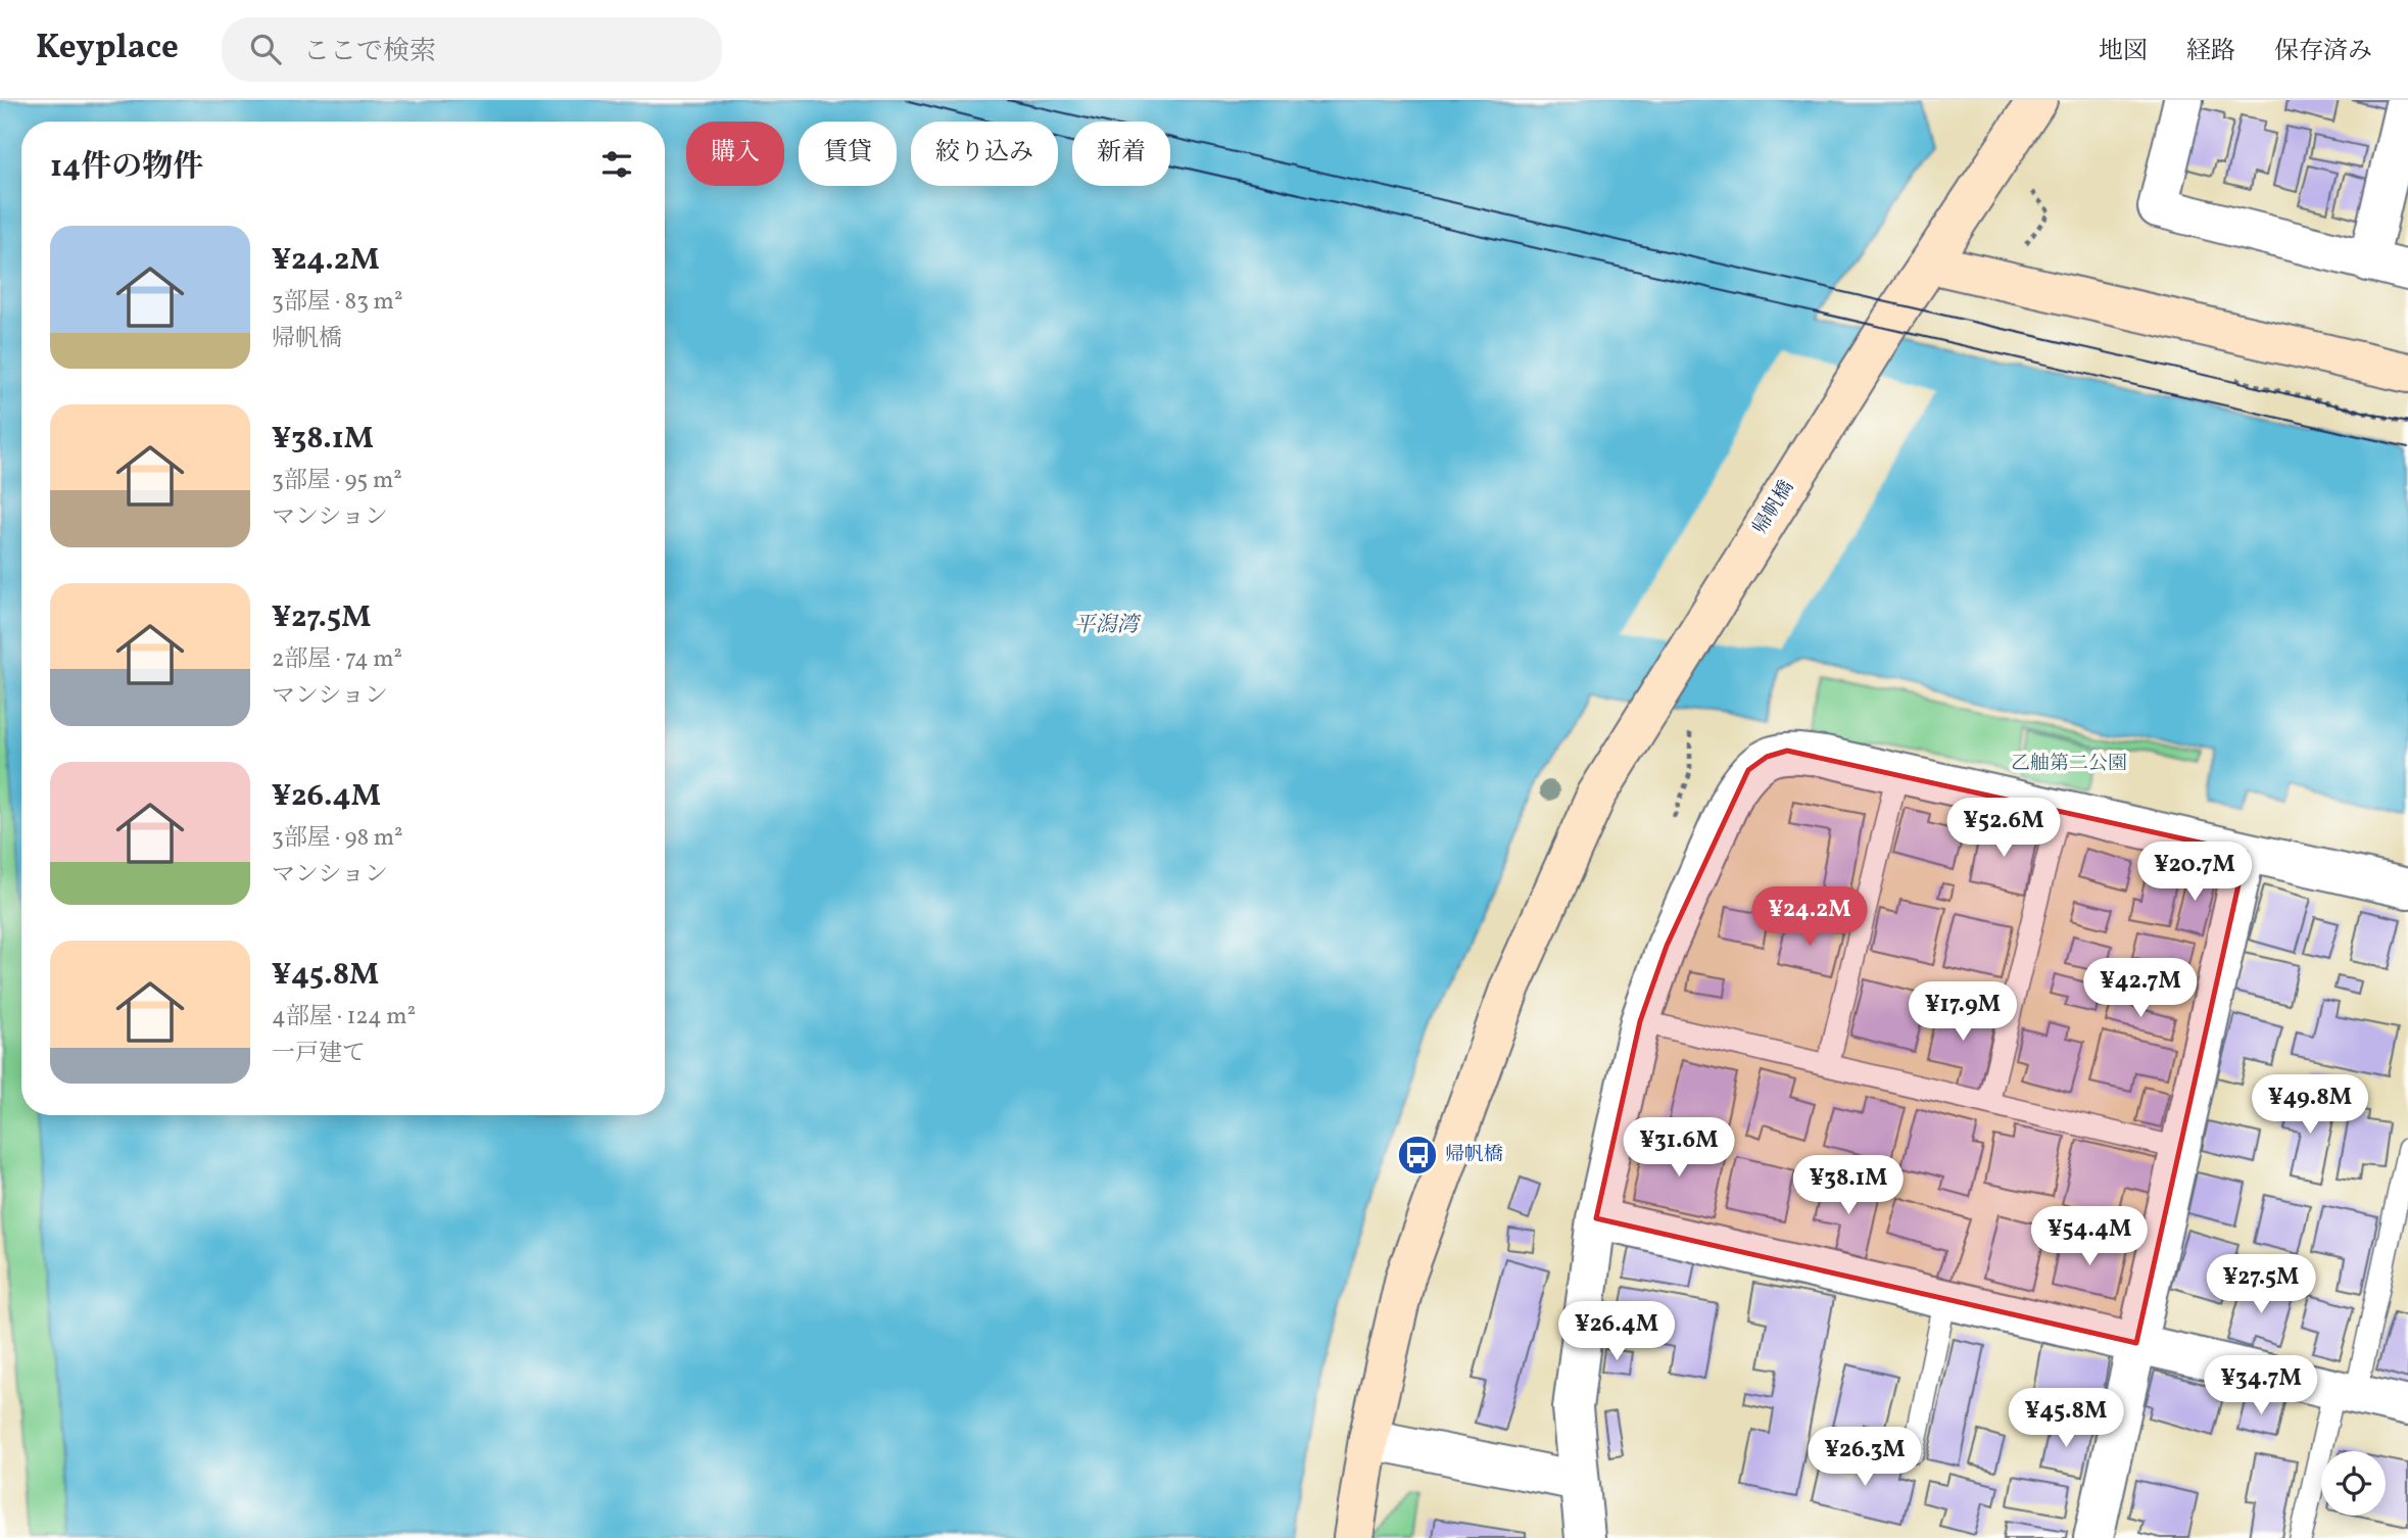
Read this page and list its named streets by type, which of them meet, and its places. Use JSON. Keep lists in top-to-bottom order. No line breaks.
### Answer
{"streets":{"street":["帰帆橋"]},"water":["平潟湾"],"parks":["乙舳第二公園"],"places":{"bus stop":["帰帆橋"]},"page":{"header":"Keyplace","search":"ここで検索","nav":["地図","経路","保存済み"],"chip":["購入","賃貸","絞り込み","新着"],"heading":"14件の物件","list":[{"name":"¥24.2M","note":"3部屋 · 83 m² · 帰帆橋"},{"name":"¥38.1M","note":"3部屋 · 95 m² · マンション"},{"name":"¥27.5M","note":"2部屋 · 74 m² · マンション"},{"name":"¥26.4M","note":"3部屋 · 98 m² · マンション"},{"name":"¥45.8M","note":"4部屋 · 124 m² · 一戸建て"}],"price":["¥52.6M","¥20.7M","¥24.2M","¥42.7M","¥17.9M","¥49.8M","¥31.6M","¥38.1M","¥54.4M","¥27.5M","¥26.4M","¥34.7M","¥45.8M","¥26.3M"]}}
